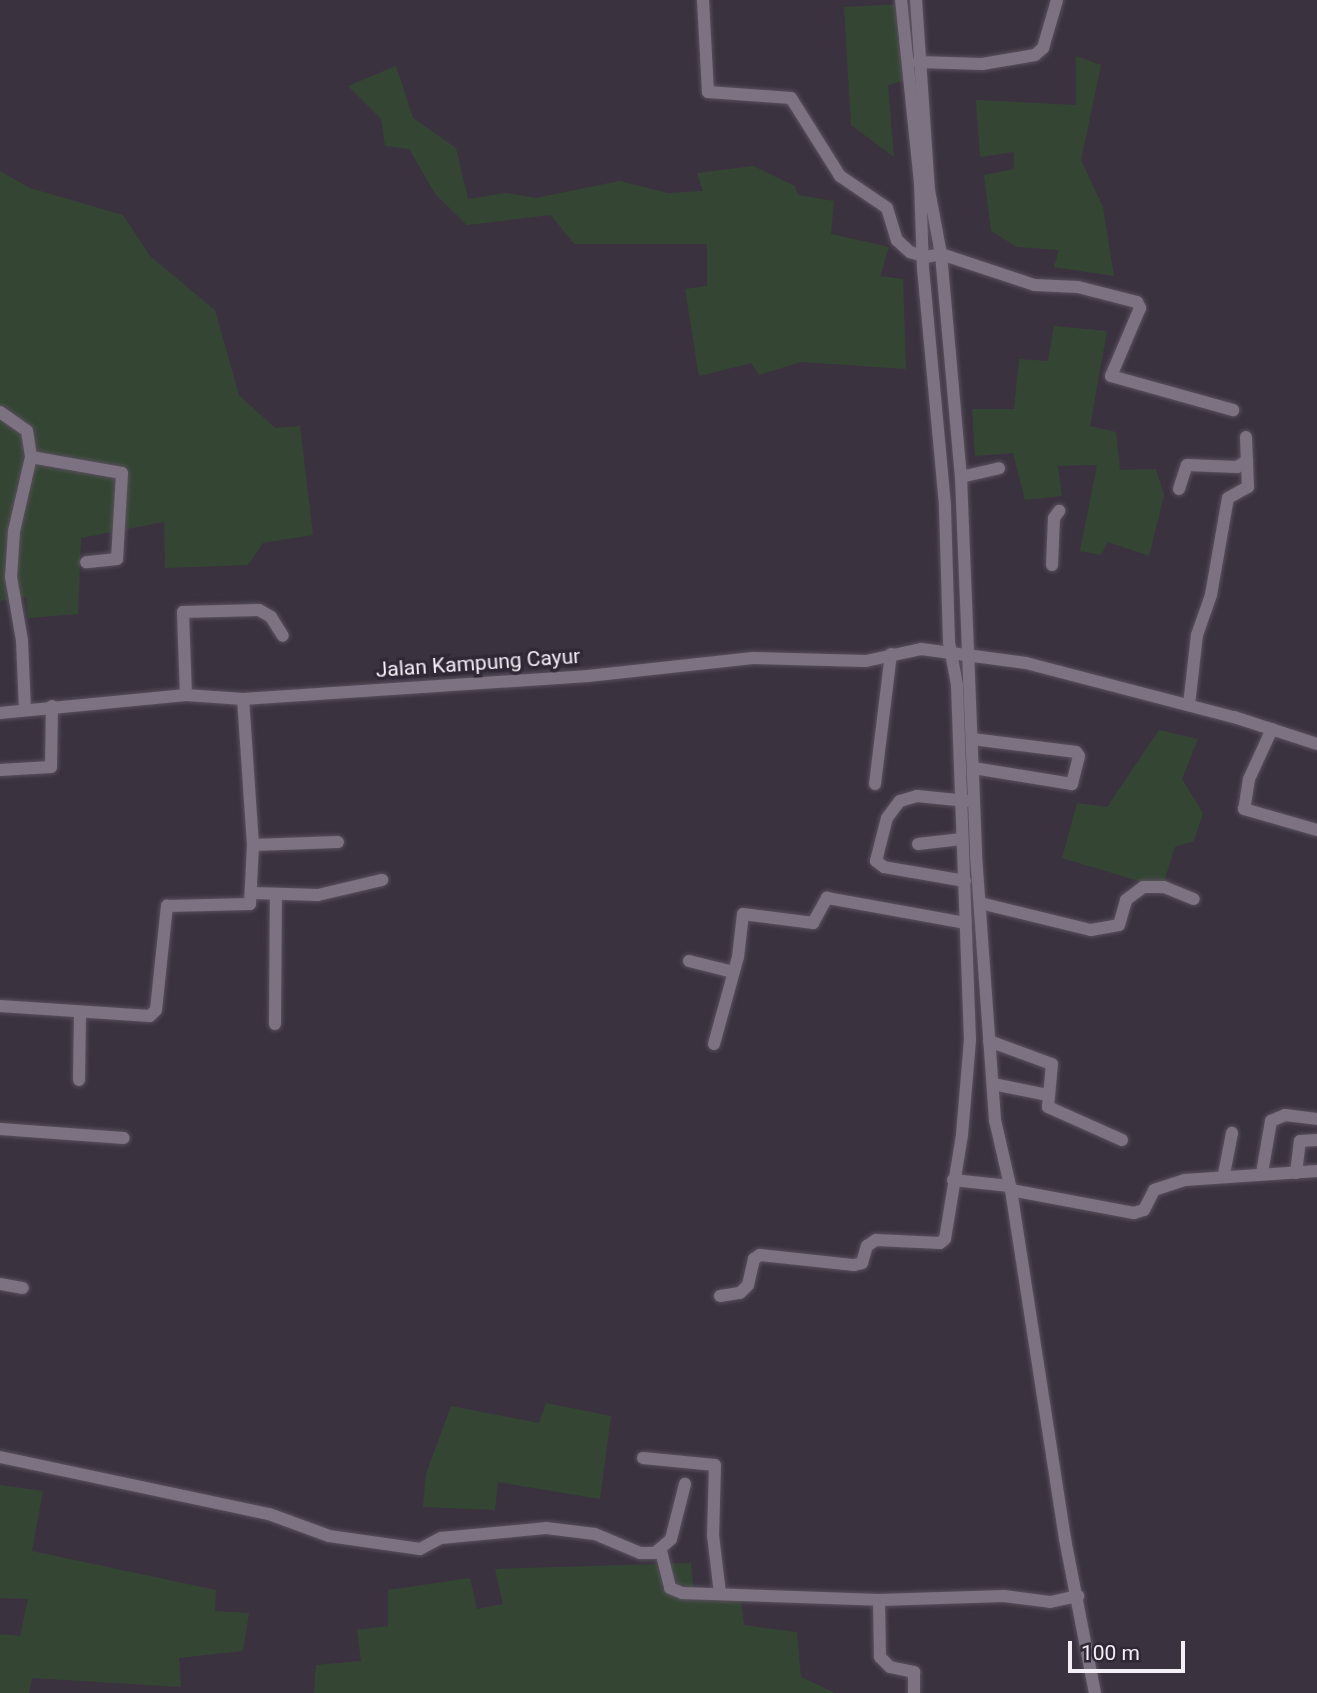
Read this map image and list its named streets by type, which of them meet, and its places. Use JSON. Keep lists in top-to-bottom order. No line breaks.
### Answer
{"streets":{"street":["Jalan Kampung Cayur"]},"scale_bar":"100 m"}
